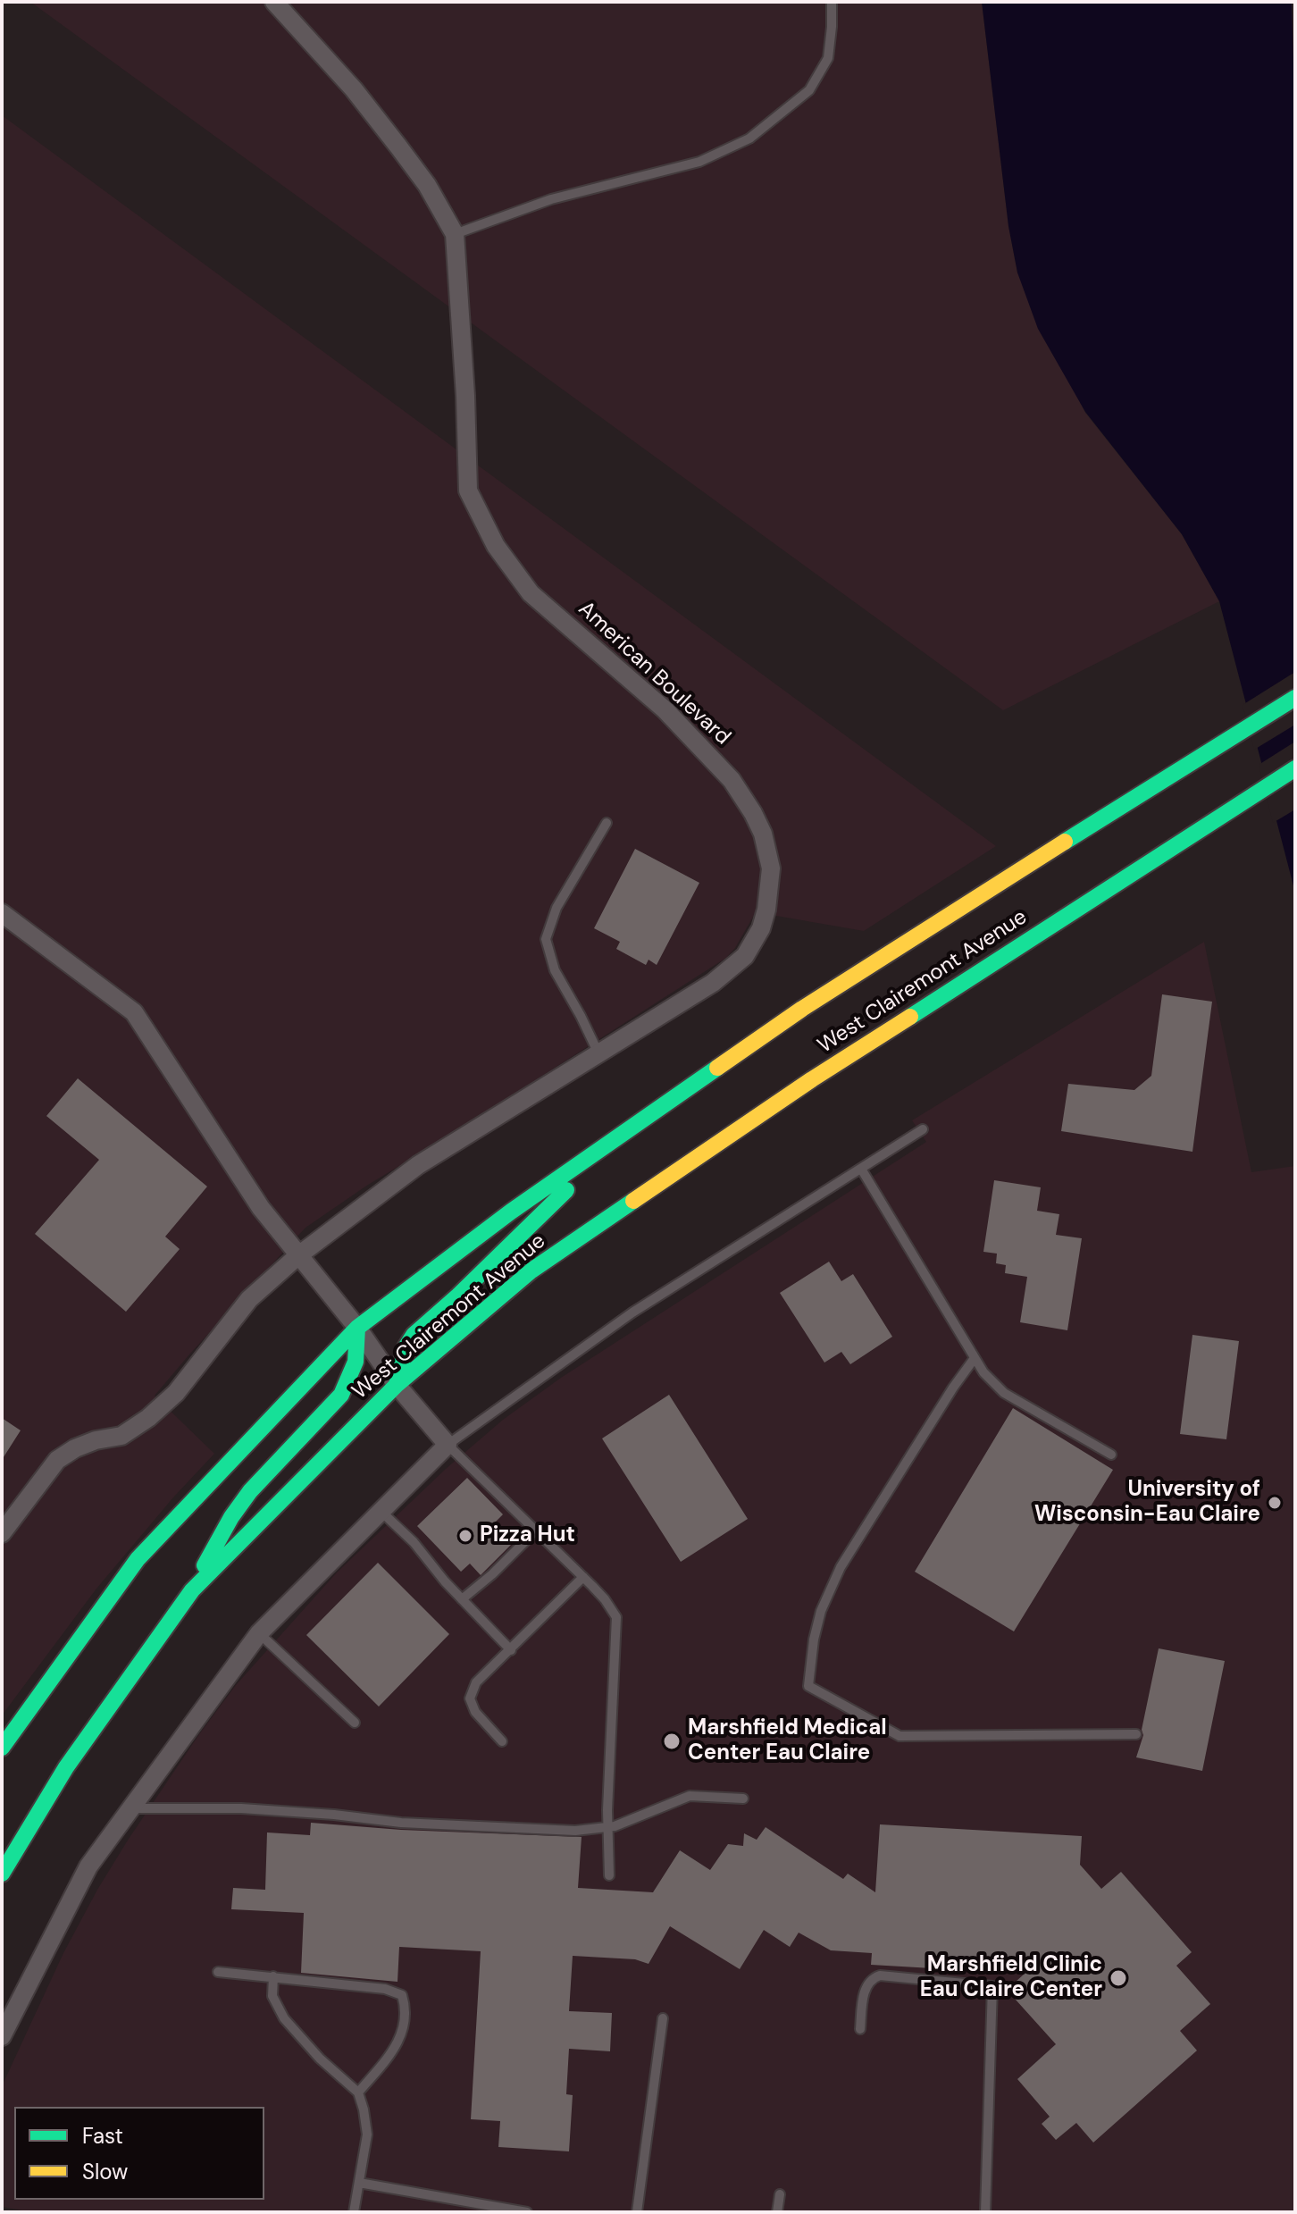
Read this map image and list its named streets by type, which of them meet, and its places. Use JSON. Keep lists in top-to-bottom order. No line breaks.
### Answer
{"streets":{"main road":["West Clairemont Avenue"],"street":["American Boulevard"]},"places":["University of Wisconsin-Eau Claire","Pizza Hut","Marshfield Medical Center Eau Claire","Marshfield Clinic Eau Claire Center"],"legend":["Fast","Slow"]}
